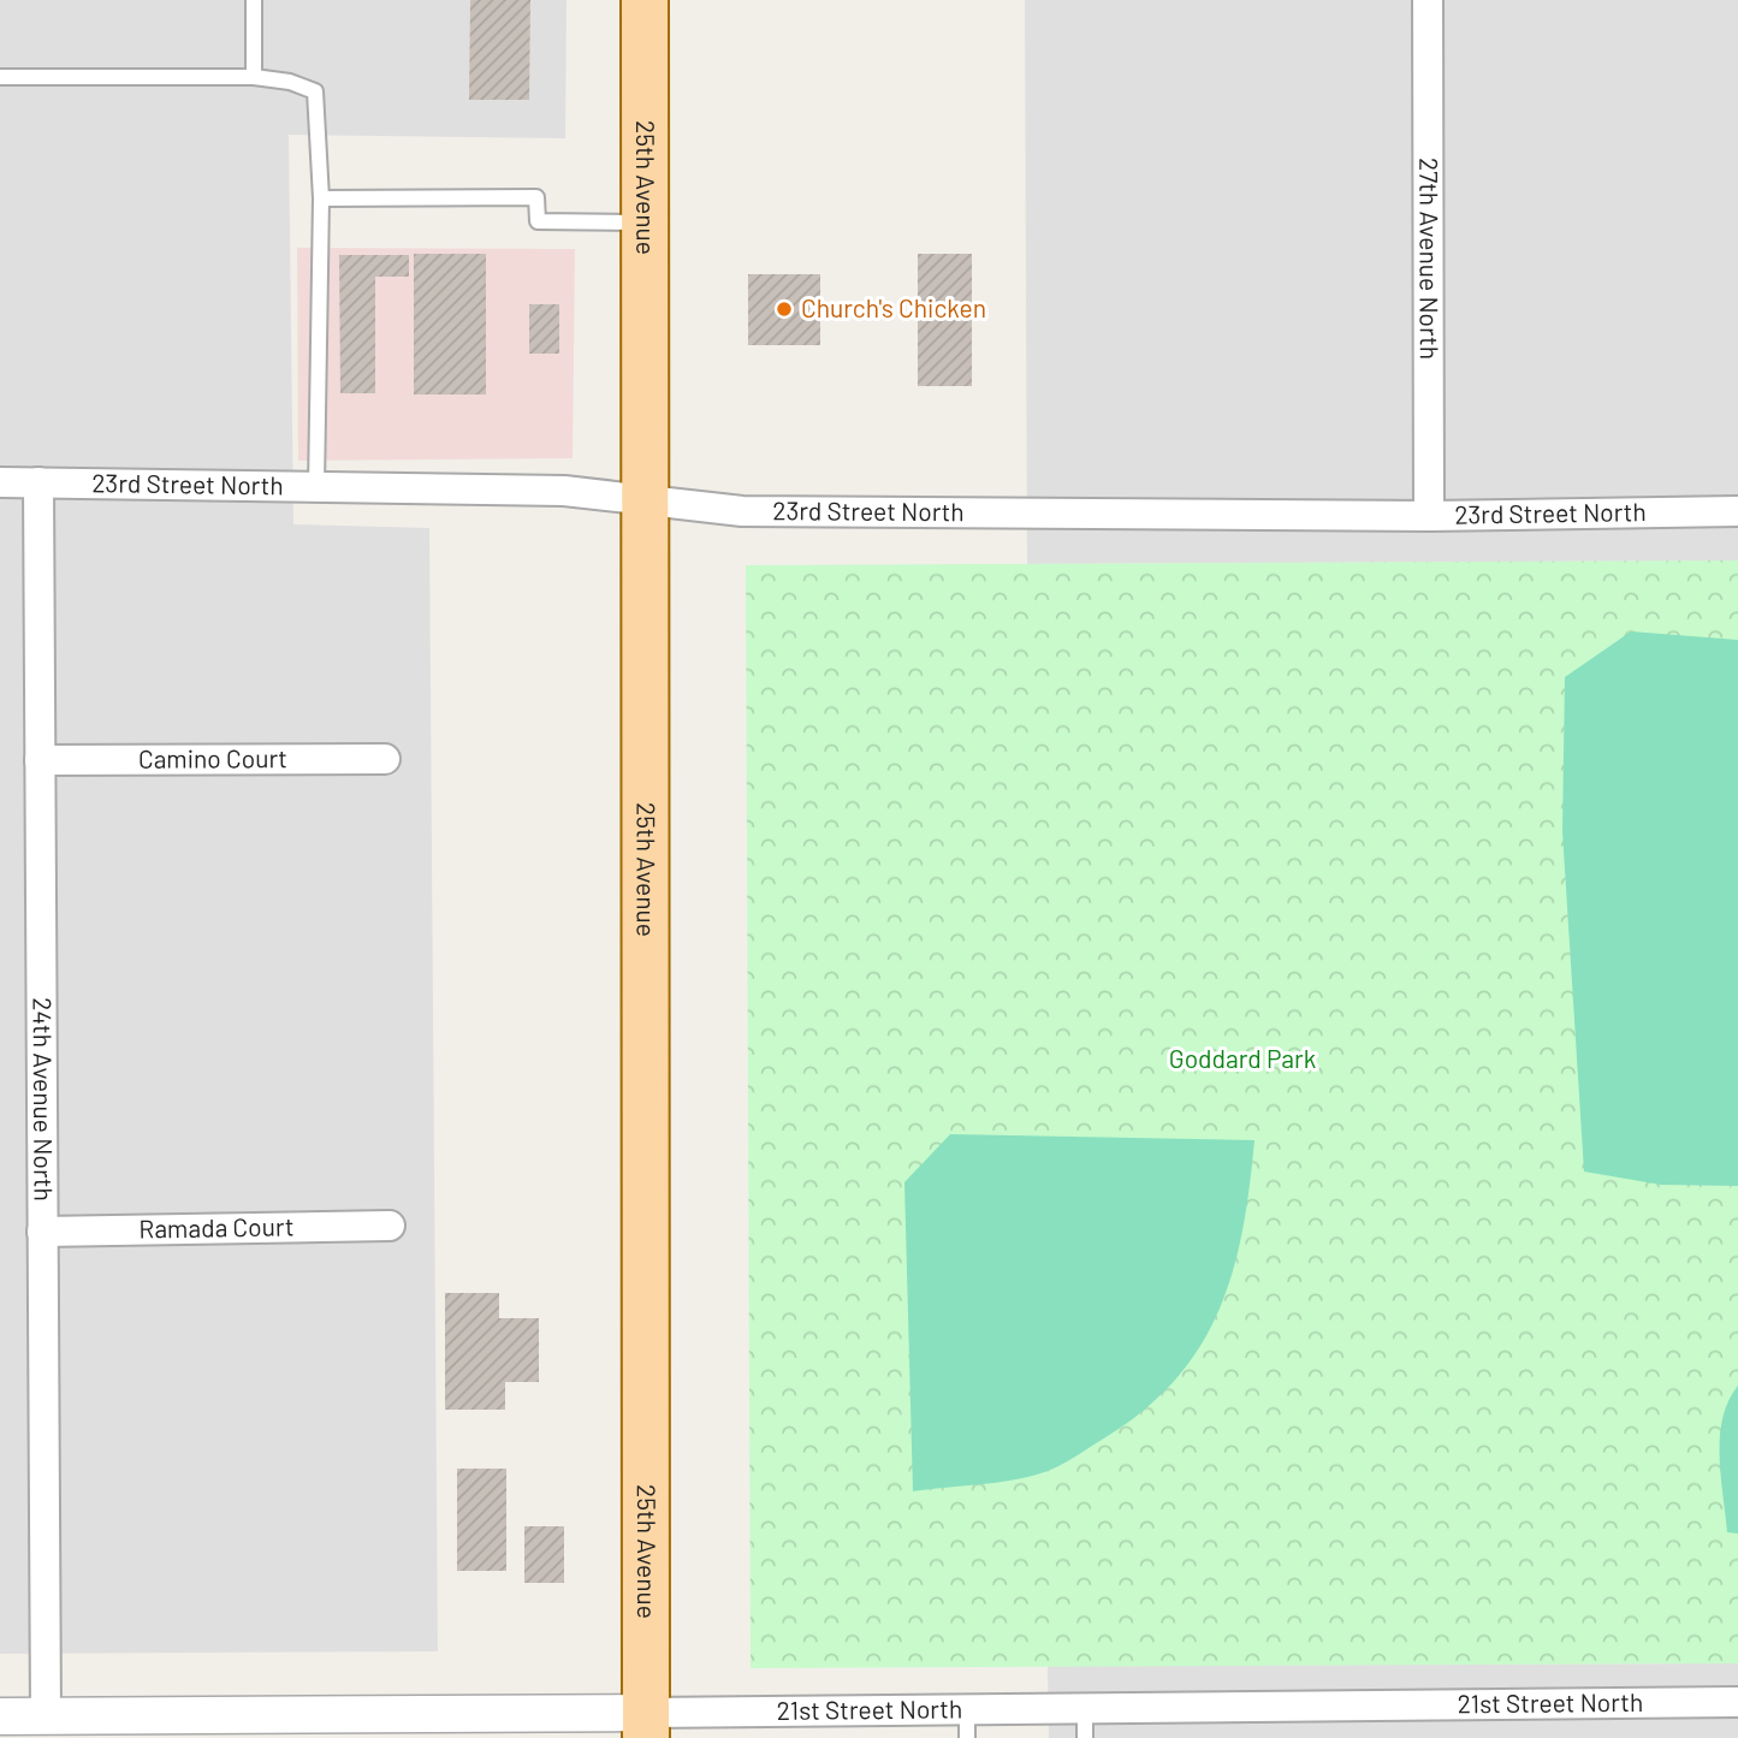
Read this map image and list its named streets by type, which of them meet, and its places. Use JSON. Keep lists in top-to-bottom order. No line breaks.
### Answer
{"streets":{"main road":["25th Avenue"],"street":["27th Avenue North","23rd Street North","Camino Court","24th Avenue North","Ramada Court","21st Street North"]},"crossings":[["25th Avenue","23rd Street North"],["25th Avenue","21st Street North"],["27th Avenue North","23rd Street North"],["23rd Street North","24th Avenue North"],["Camino Court","24th Avenue North"],["24th Avenue North","Ramada Court"],["24th Avenue North","21st Street North"]],"parks":["Goddard Park"],"places":["Church's Chicken"]}
